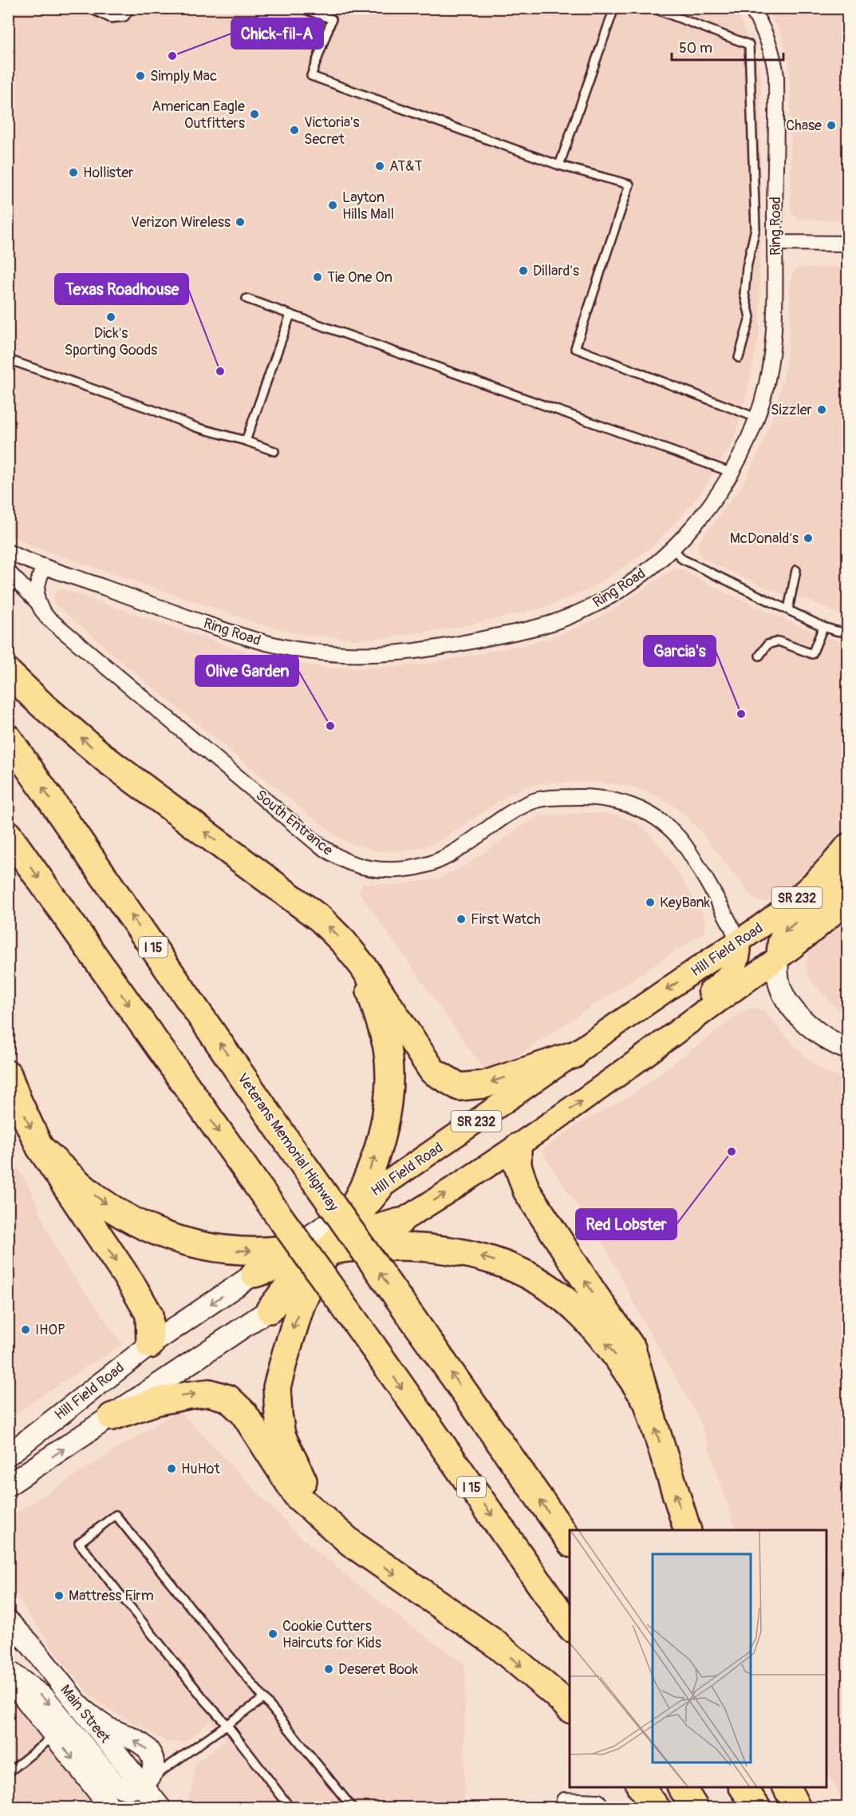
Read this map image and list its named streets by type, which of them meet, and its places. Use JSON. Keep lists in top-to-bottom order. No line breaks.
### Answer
{"streets":{"highway":["I 15","Veterans Memorial Highway"],"main road":["SR 232","Hill Field Road","Main Street"],"street":["Ring Road","South Entrance"]},"crossings":[["South Entrance","Hill Field Road"]],"places":["Chick-fil-A","Simply Mac","American Eagle Outfitters","Chase","Victoria's Secret","AT&T","Hollister","Layton Hills Mall","Verizon Wireless","Dillard's","Tie One On","Dick's Sporting Goods","Texas Roadhouse","Sizzler","McDonald's","Garcia's","Olive Garden","KeyBank","First Watch","Red Lobster","IHOP","HuHot","Mattress Firm","Cookie Cutters Haircuts for Kids","Deseret Book"],"scale_bar":"50 m"}
